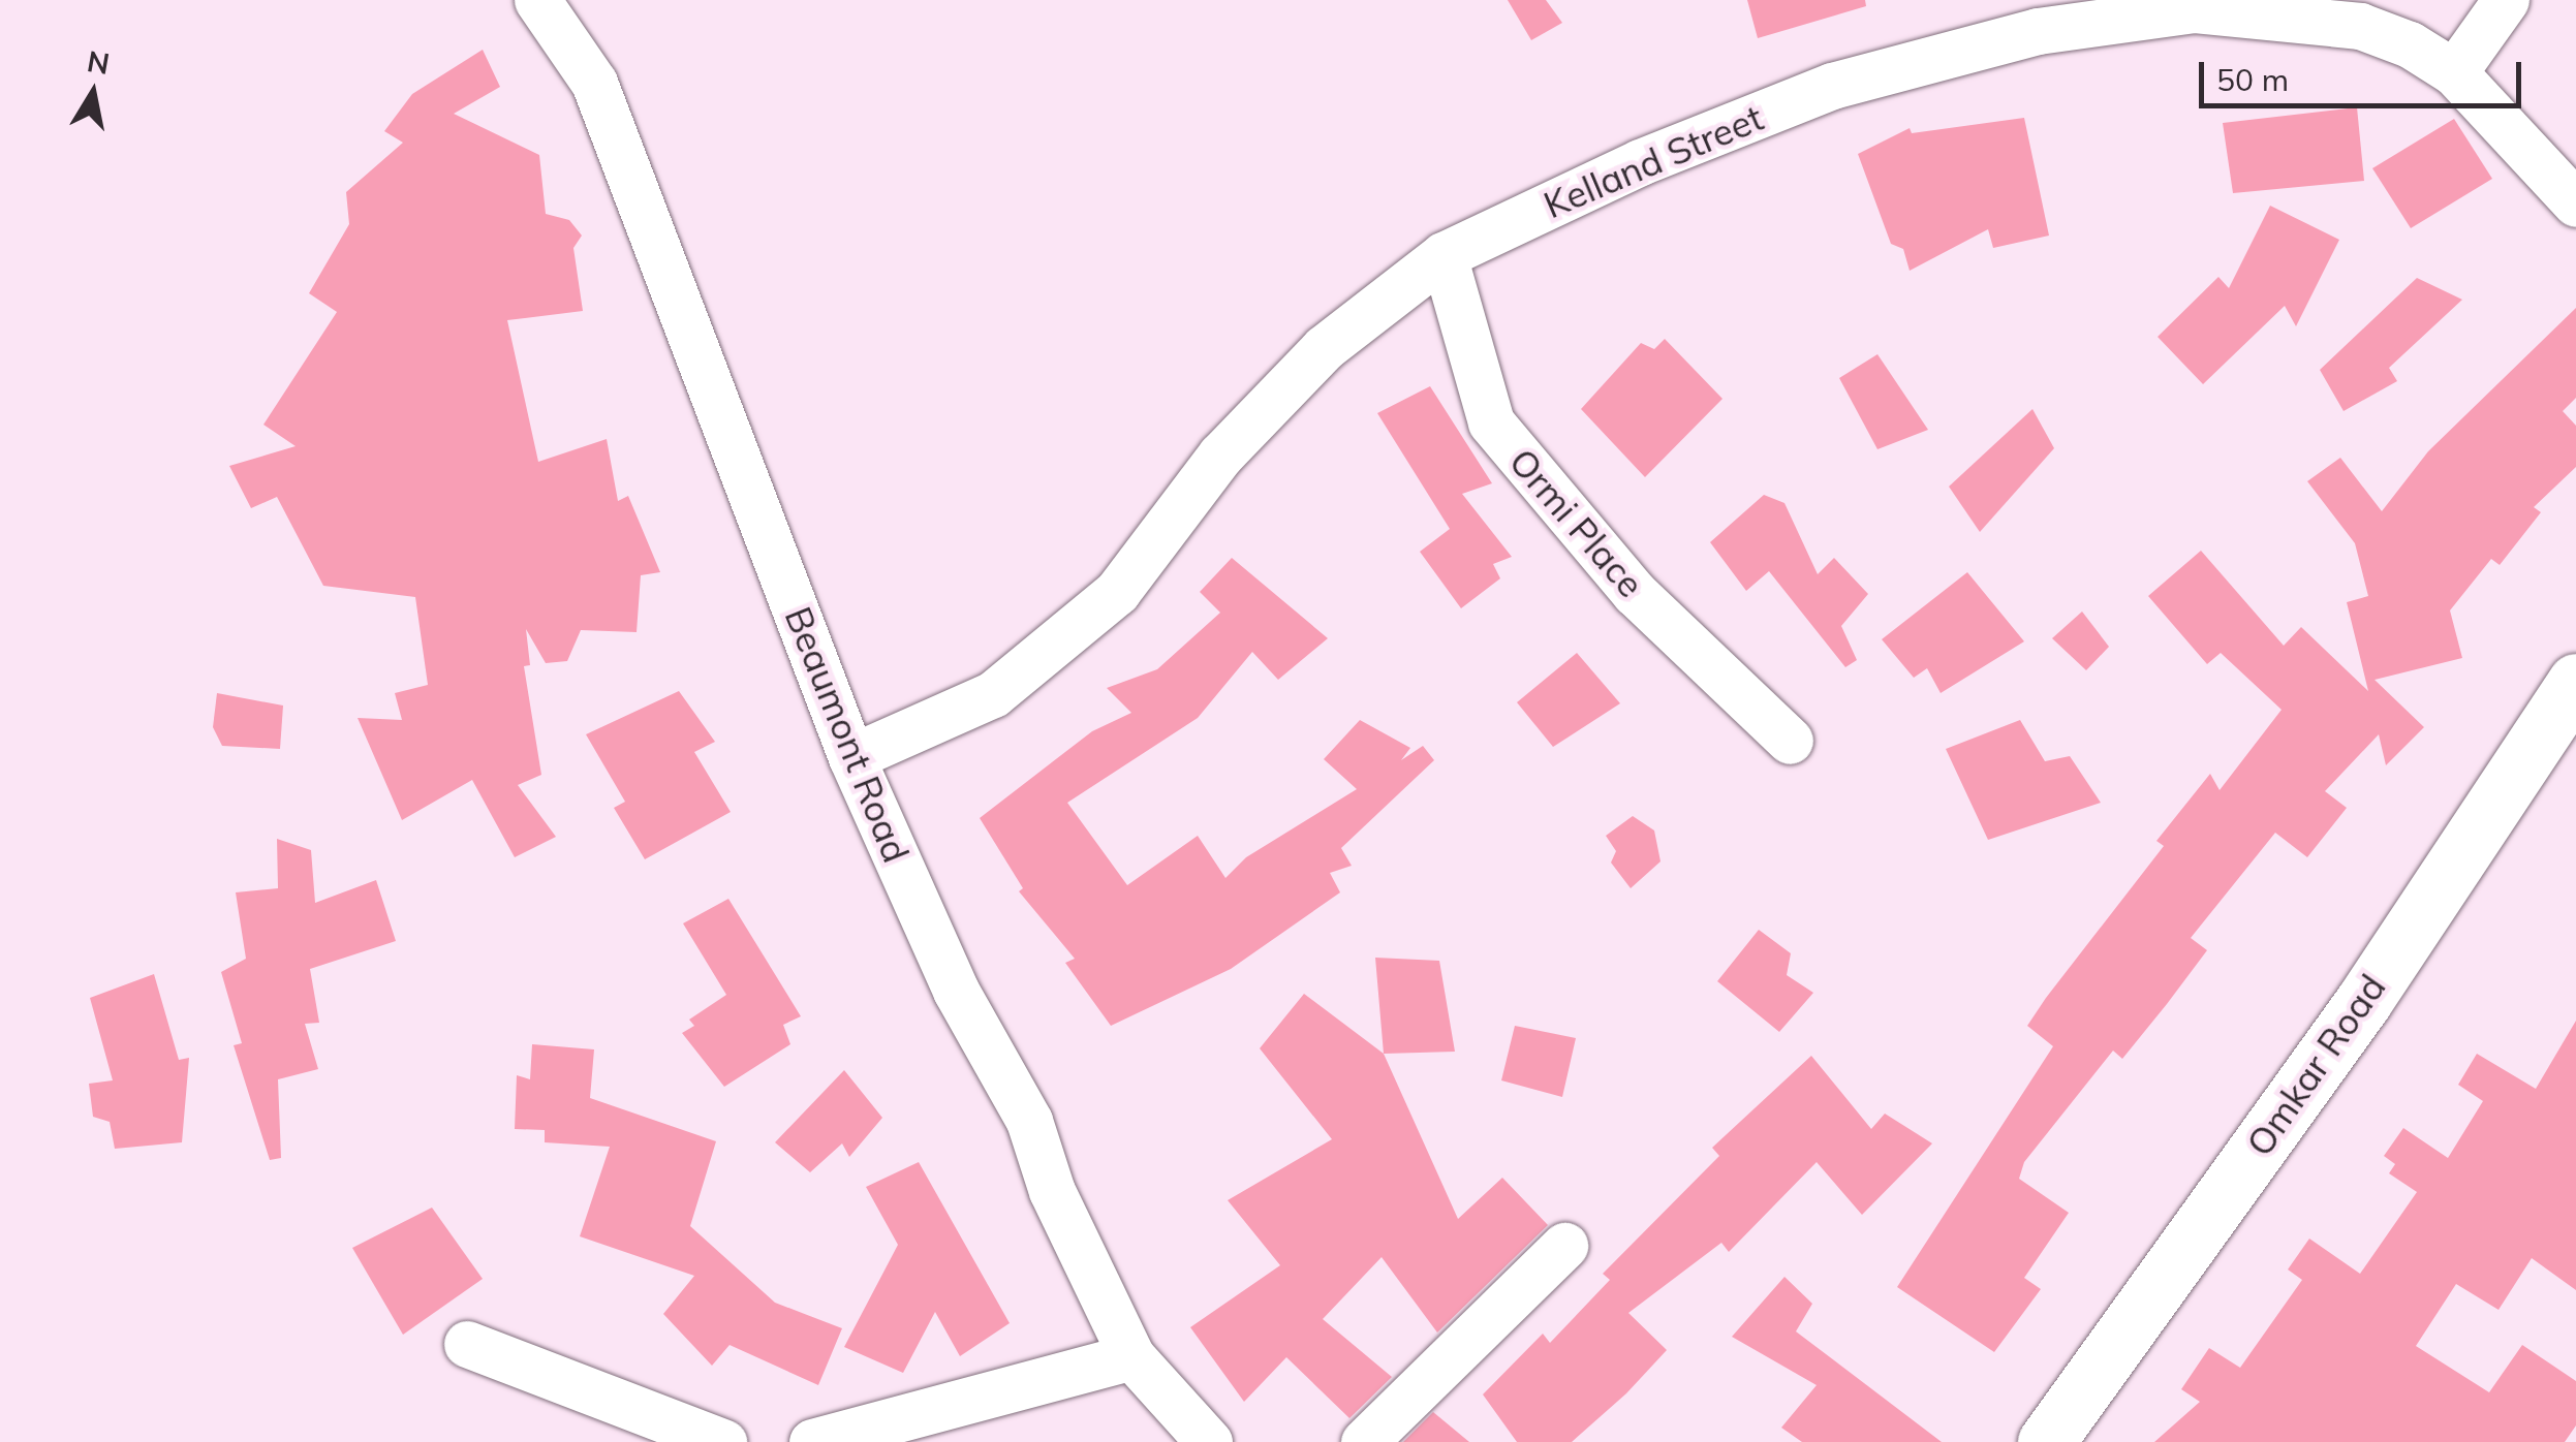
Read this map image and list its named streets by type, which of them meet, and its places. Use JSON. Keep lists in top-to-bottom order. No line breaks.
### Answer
{"streets":{"street":["Kelland Street","Ormi Place","Beaumont Road","Omkar Road"]},"crossings":[["Kelland Street","Ormi Place"],["Kelland Street","Beaumont Road"]],"scale_bar":"50 m","north":"top"}
